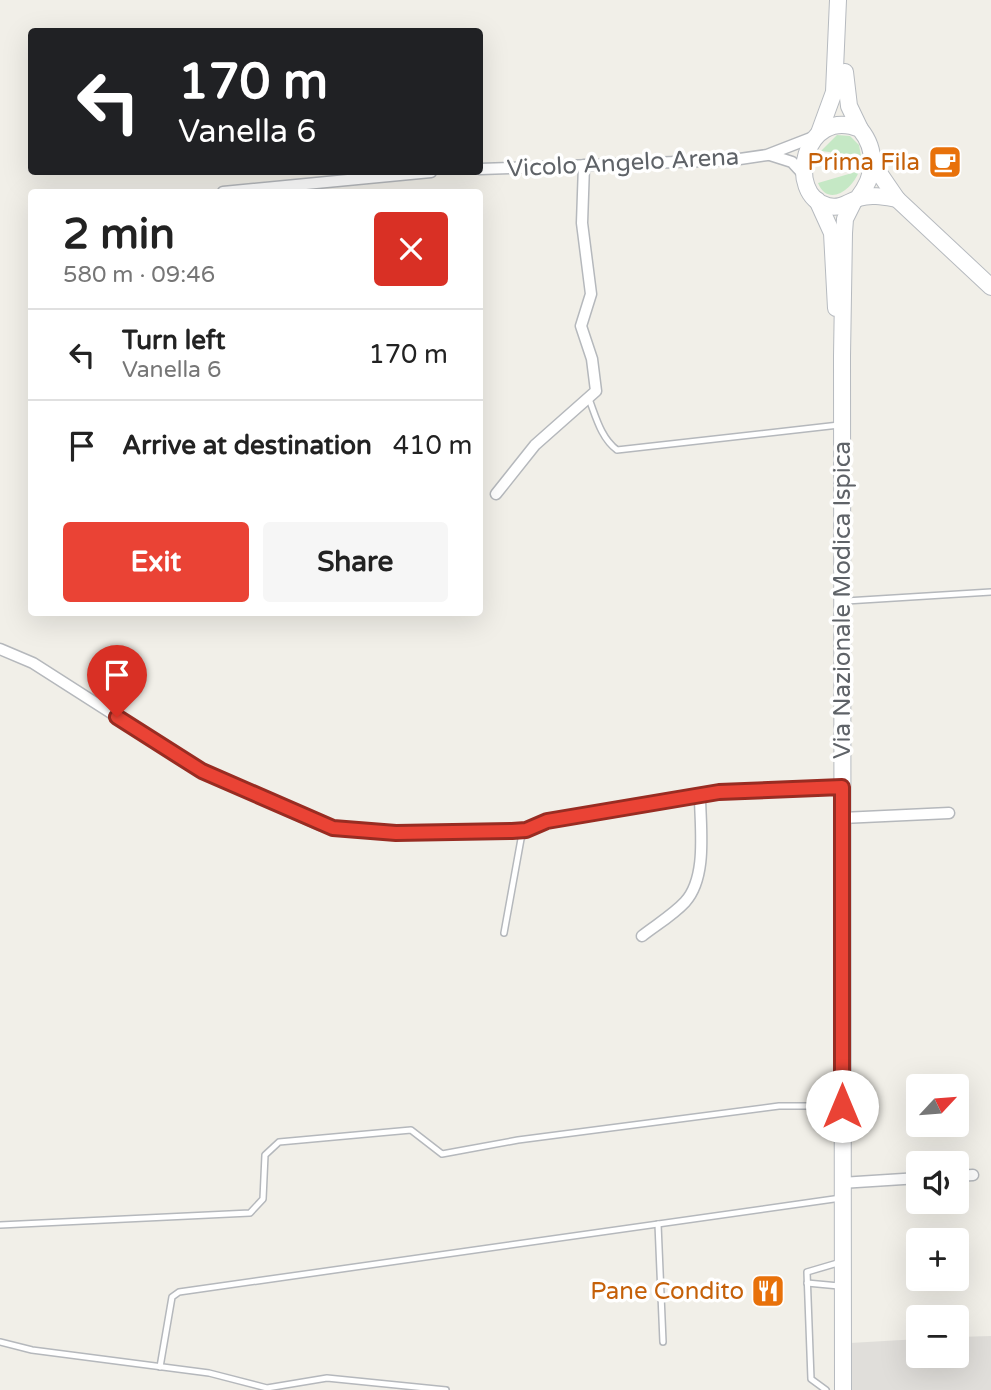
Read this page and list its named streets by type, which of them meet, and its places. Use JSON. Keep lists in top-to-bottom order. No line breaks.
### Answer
{"streets":{"main road":["Via Nazionale Modica Ispica"],"street":["Vicolo Angelo Arena"]},"places":{"cafe":["Prima Fila"],"restaurant":["Pane Condito"]},"north":"top right","page":{"turn":["170 m","Vanella 6"],"heading":["2 min","580 m · 09:46"],"list":[{"name":"Turn left","note":"Vanella 6","value":"170 m"},{"name":"Arrive at destination","value":"410 m"}],"buttons":["Exit","Share"],"map_buttons":["+","−"]}}
